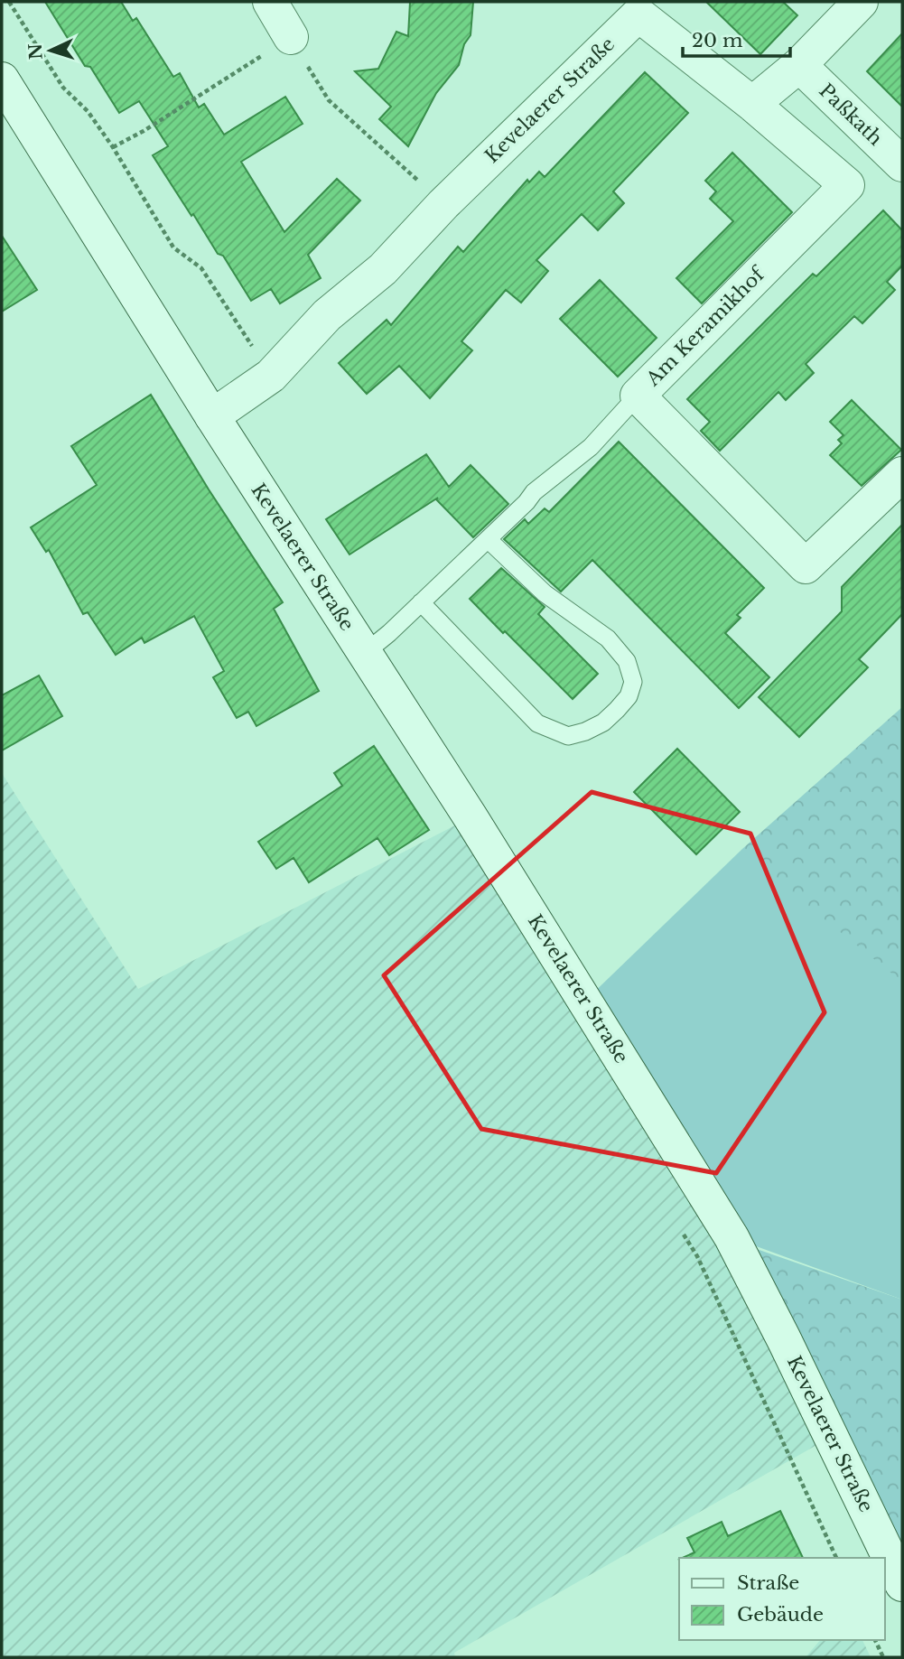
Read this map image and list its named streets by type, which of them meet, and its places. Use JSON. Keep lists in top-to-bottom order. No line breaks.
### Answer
{"streets":{"street":["Kevelaerer Straße","Paßkath","Am Keramikhof"]},"crossings":[["Kevelaerer Straße","Am Keramikhof"]],"legend":["Straße","Gebäude"],"scale_bar":"20 m","north":"left"}
